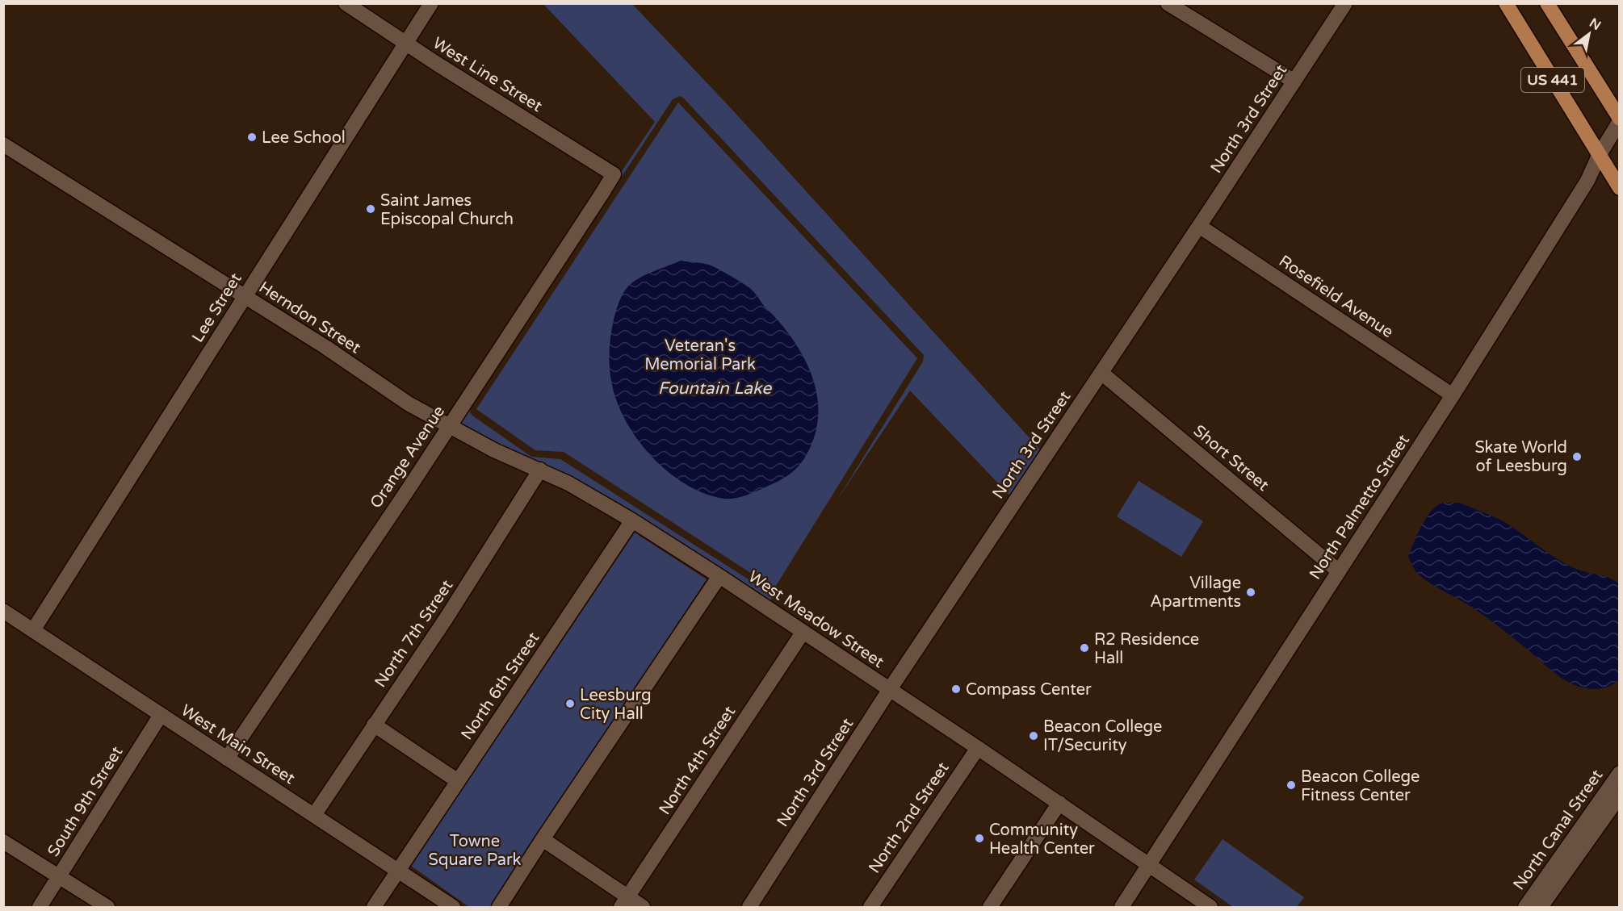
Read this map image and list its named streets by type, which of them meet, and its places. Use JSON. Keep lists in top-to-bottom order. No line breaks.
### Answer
{"streets":{"main road":["US 441"],"street":["West Line Street","North 3rd Street","Rosefield Avenue","Lee Street","Herndon Street","Orange Avenue","Short Street","North Palmetto Street","West Meadow Street","North 7th Street","North 6th Street","West Main Street","North 4th Street","South 9th Street","North 2nd Street","North Canal Street"]},"crossings":[["West Line Street","Lee Street"],["West Line Street","Orange Avenue"],["US 441","North Palmetto Street"],["North 3rd Street","Rosefield Avenue"],["North 3rd Street","Short Street"],["North 3rd Street","West Meadow Street"],["Rosefield Avenue","North Palmetto Street"],["Lee Street","Herndon Street"],["Lee Street","West Main Street"],["Herndon Street","Orange Avenue"],["Herndon Street","West Meadow Street"],["Orange Avenue","West Meadow Street"],["Orange Avenue","West Main Street"],["Short Street","North Palmetto Street"],["North Palmetto Street","West Meadow Street"],["West Meadow Street","North 7th Street"],["West Meadow Street","North 6th Street"],["West Meadow Street","North 4th Street"],["West Meadow Street","North 2nd Street"],["North 7th Street","West Main Street"],["North 6th Street","West Main Street"],["West Main Street","South 9th Street"]],"water":["Fountain Lake"],"parks":["Veteran's Memorial Park","Towne Square Park"],"places":["Lee School","Saint James Episcopal Church","Skate World of Leesburg","Village Apartments","R2 Residence Hall","Compass Center","Leesburg City Hall","Beacon College IT/Security","Beacon College Fitness Center","Community Health Center"],"north":"top right"}
